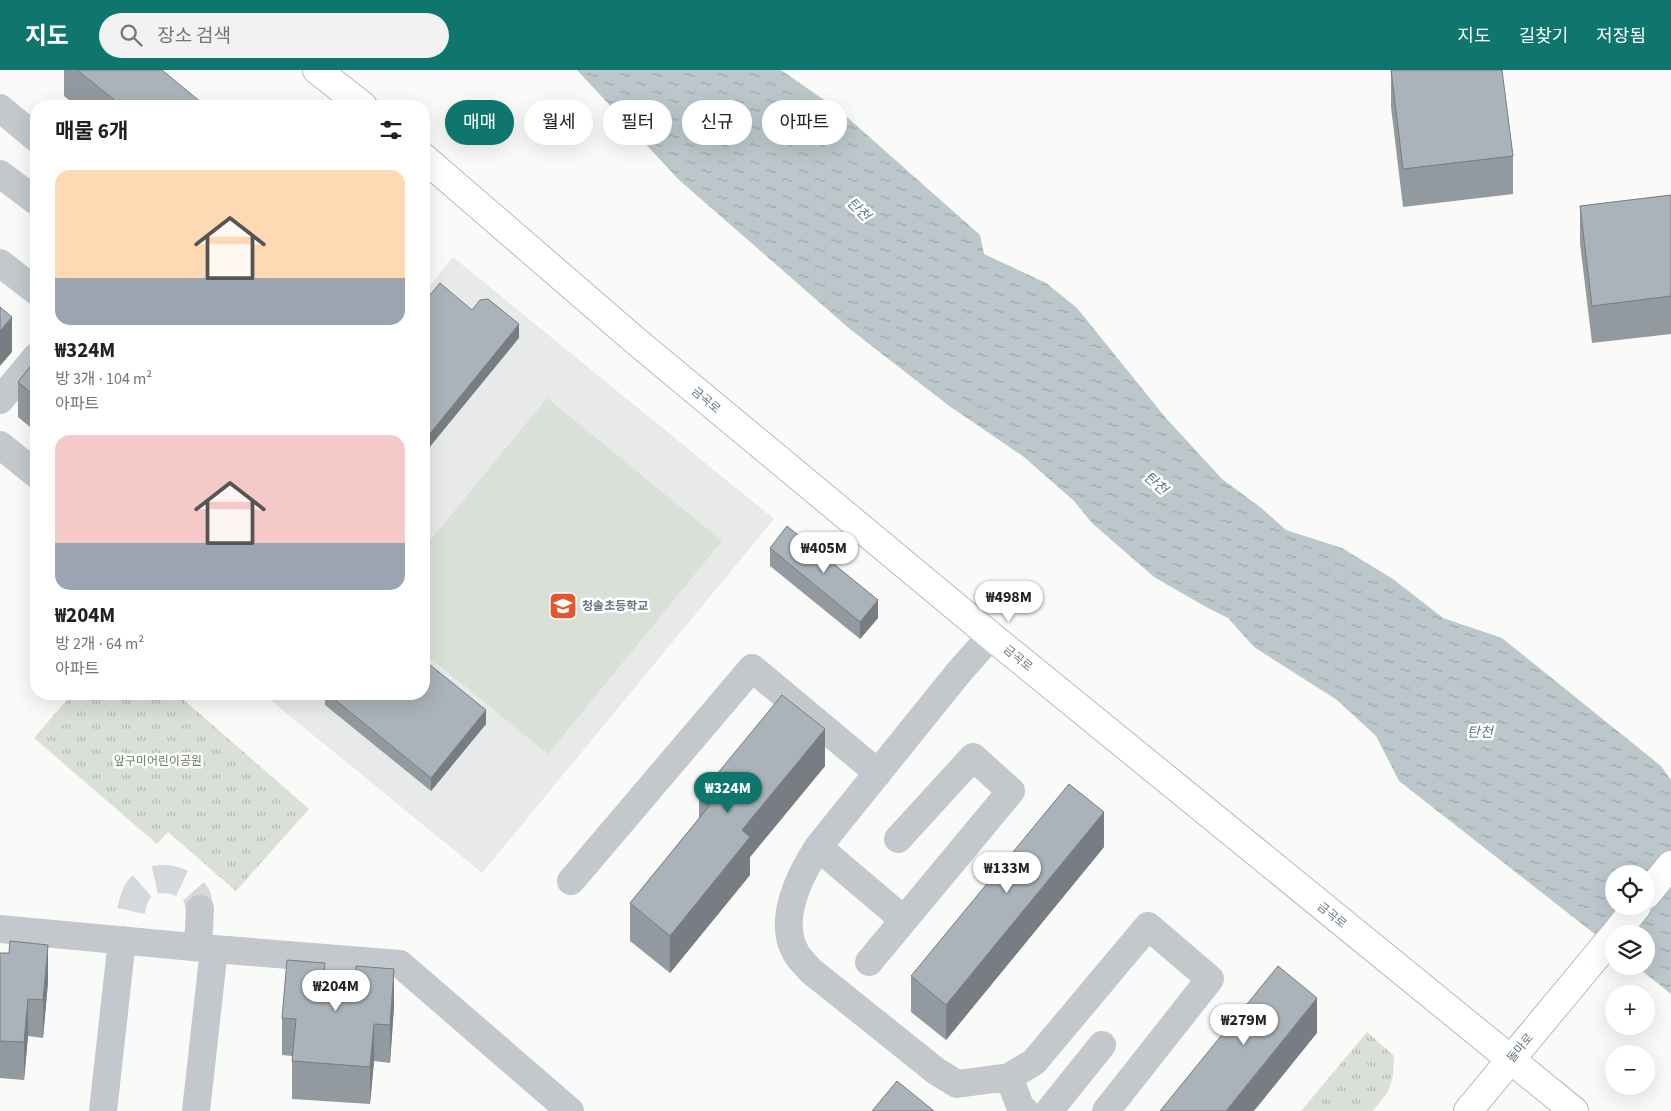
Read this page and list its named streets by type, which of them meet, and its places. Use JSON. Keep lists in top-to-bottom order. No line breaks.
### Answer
{"streets":{"main road":["금곡로","돌마로"]},"crossings":[["금곡로","돌마로"]],"water":["탄천"],"parks":["앞구미어린이공원"],"places":{"school or university":["청솔초등학교"]},"page":{"header":"지도","search":"장소 검색","nav":["지도","길찾기","저장됨"],"chip":["매매","월세","필터","신규","아파트"],"heading":"매물 6개","list":[{"name":"₩324M","note":"방 3개 · 104 m² · 아파트"},{"name":"₩204M","note":"방 2개 · 64 m² · 아파트"}],"price":["₩405M","₩498M","₩324M","₩133M","₩204M","₩279M"],"map_buttons":["+","−"]}}
